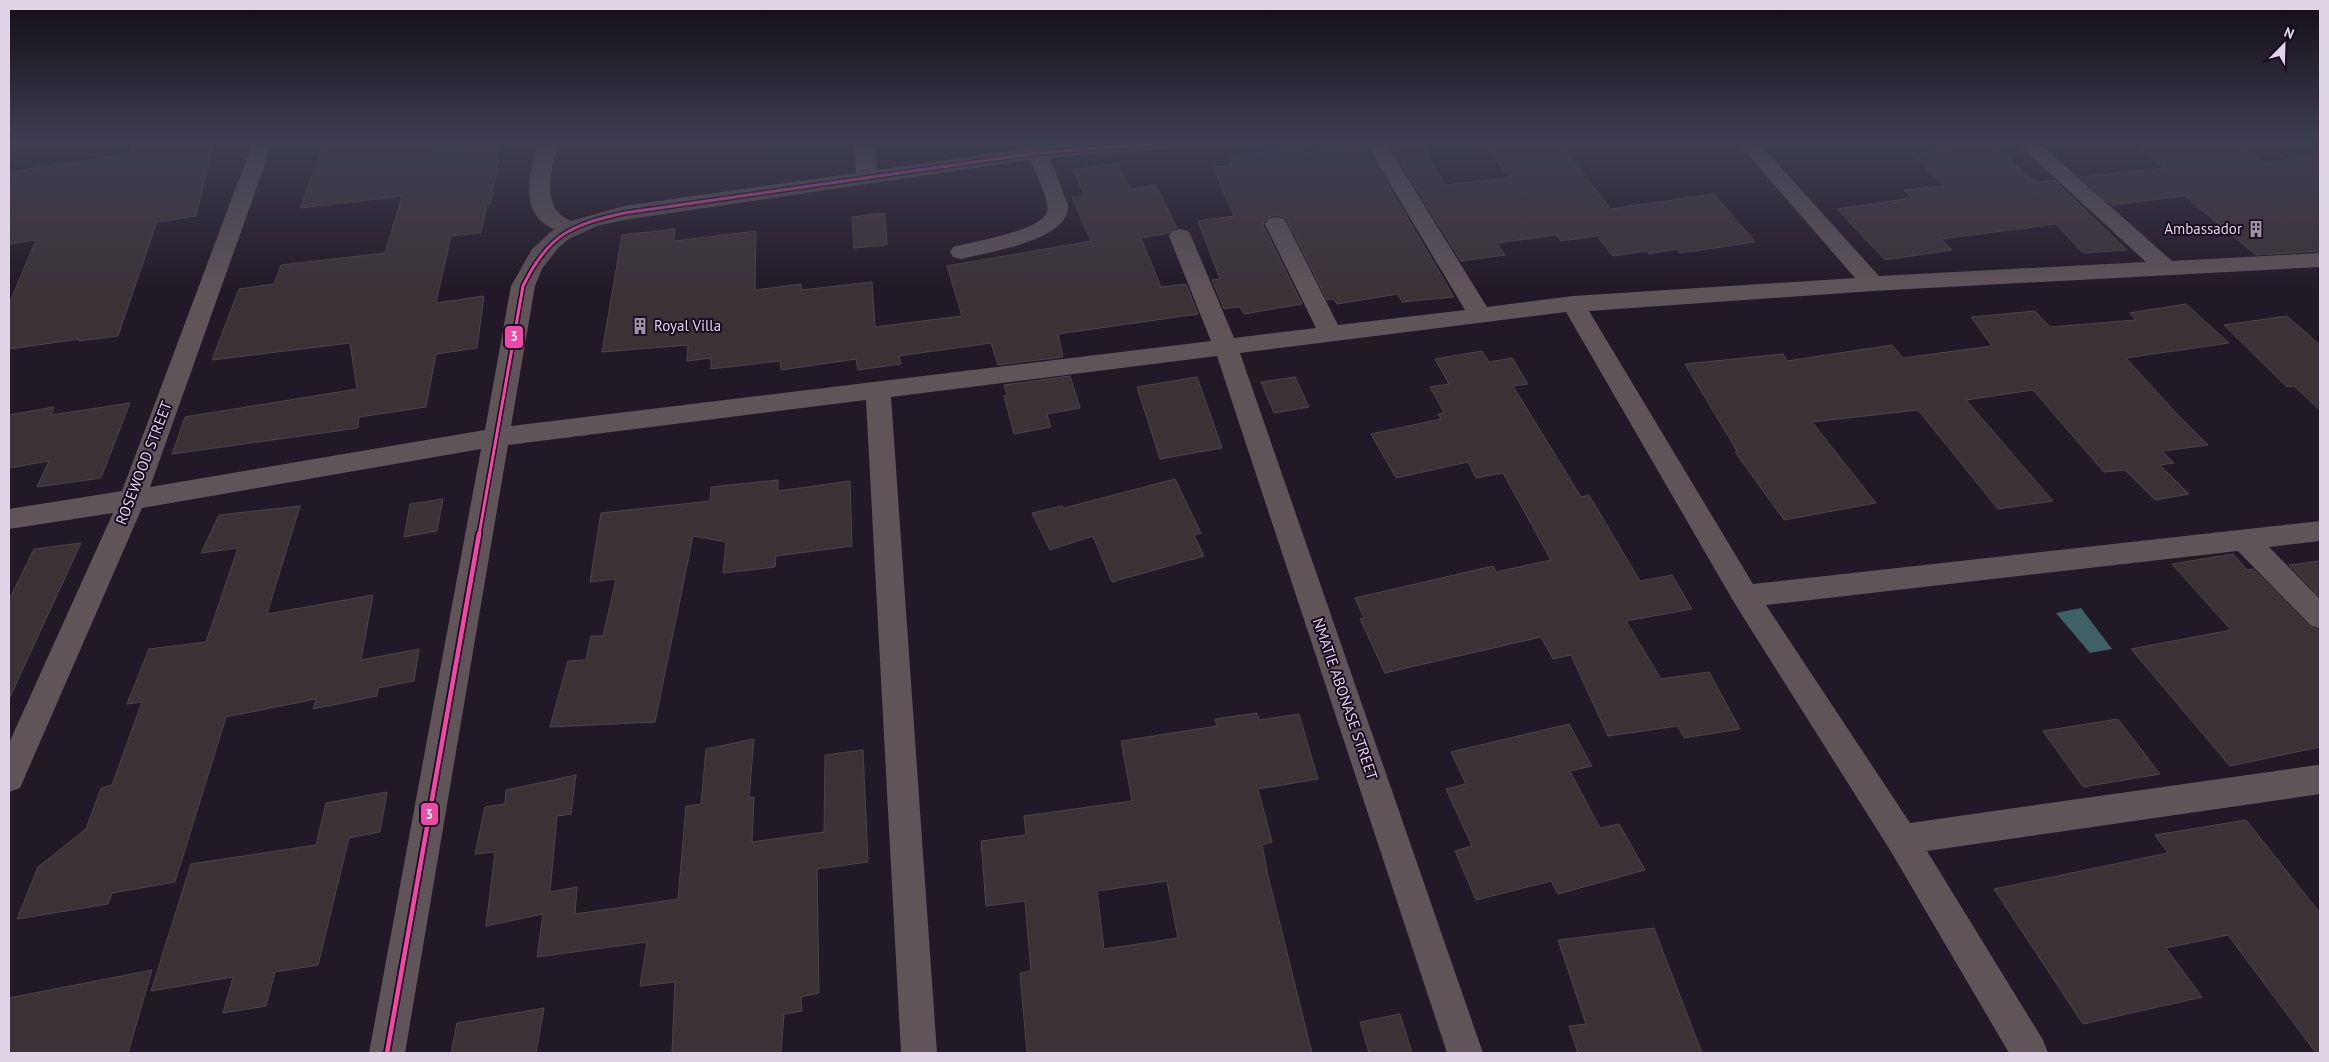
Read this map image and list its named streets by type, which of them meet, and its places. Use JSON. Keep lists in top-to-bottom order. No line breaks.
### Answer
{"streets":{"street":["ROSEWOOD STREET","NMATIE ABONASE STREET"]},"places":{"building":["Ambassador","Royal Villa"]},"lines":["transit line 3"],"north":"top right"}
